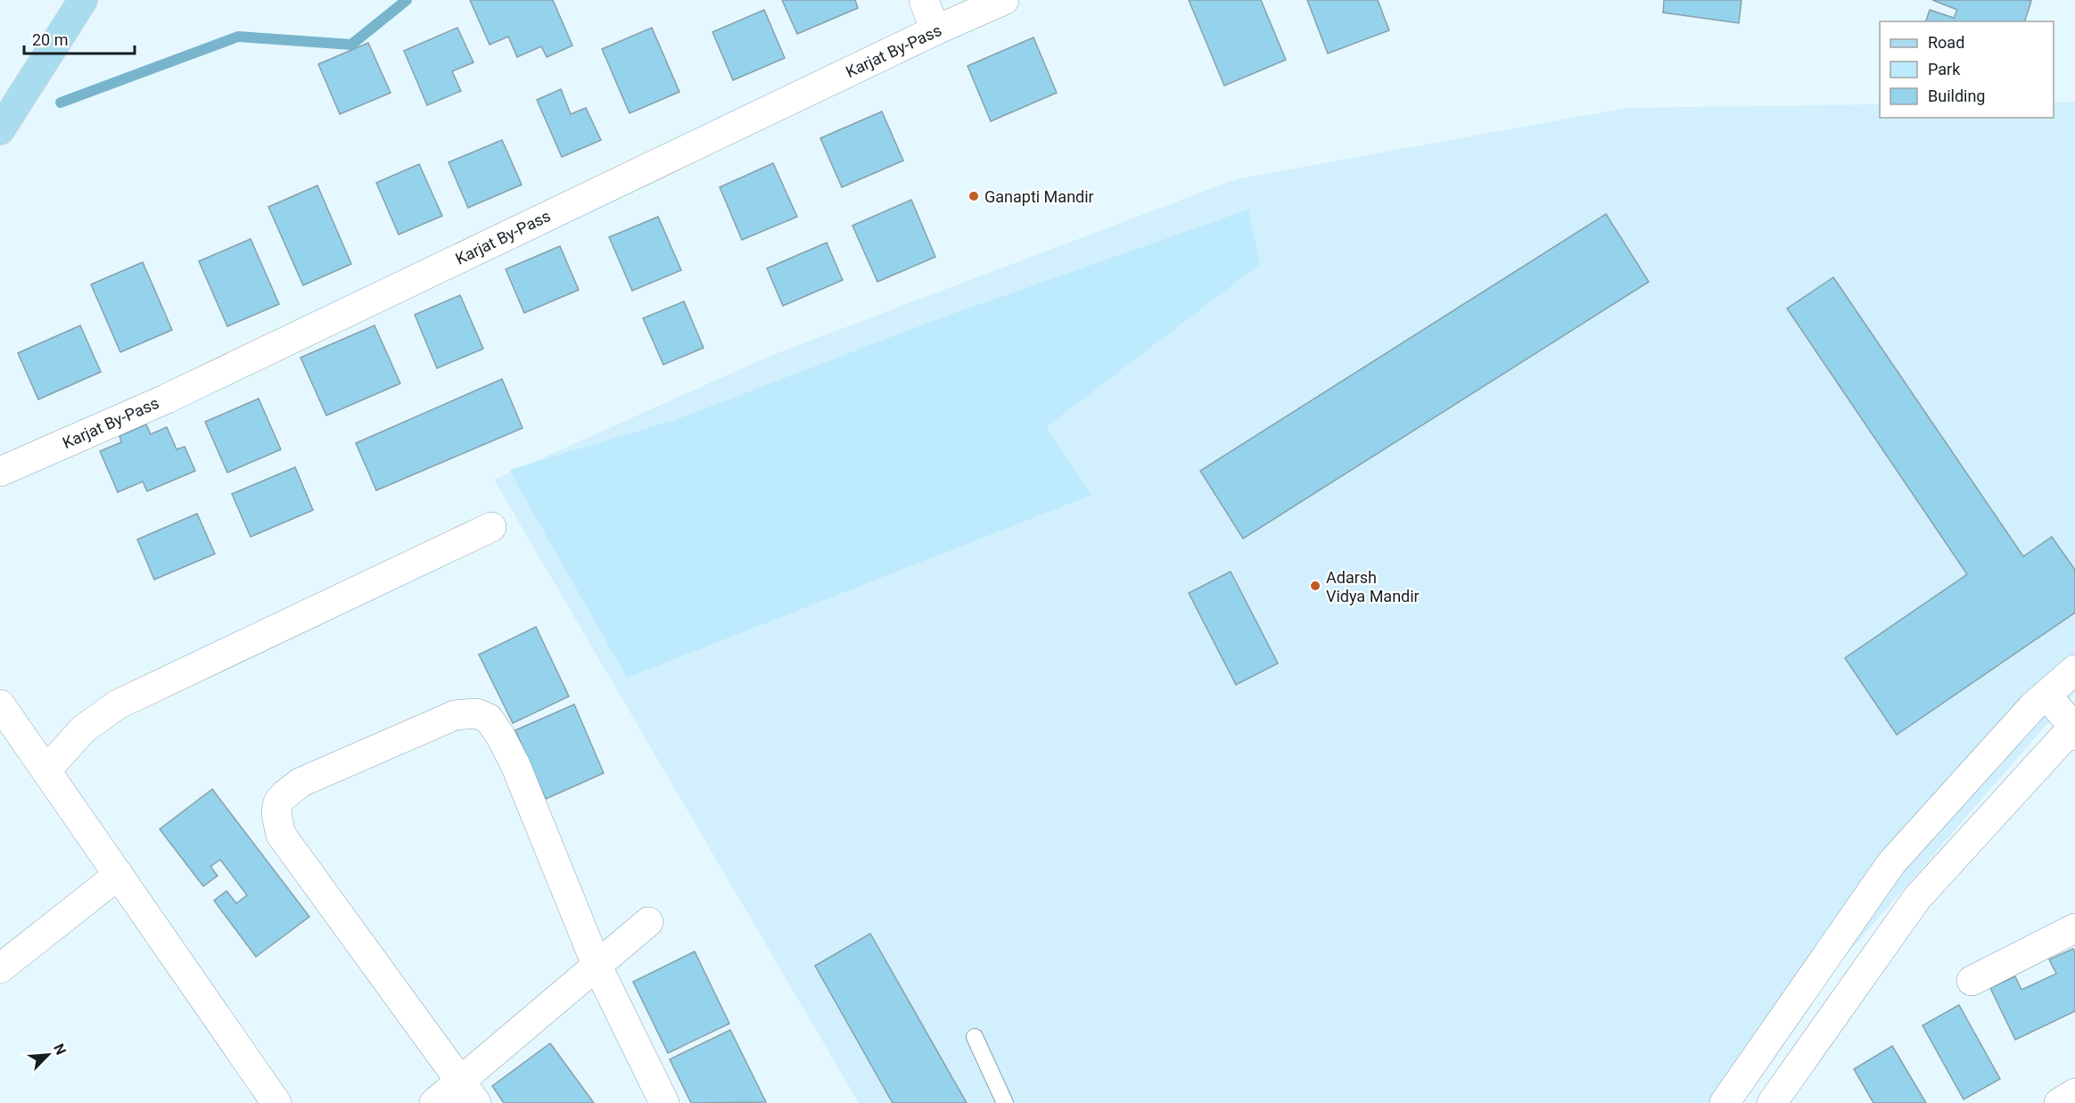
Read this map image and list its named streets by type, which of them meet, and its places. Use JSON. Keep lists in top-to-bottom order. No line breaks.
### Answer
{"streets":{"street":["Karjat By-Pass"]},"places":["Ganapti Mandir","Adarsh Vidya Mandir"],"legend":["Road","Park","Building"],"scale_bar":"20 m","north":"top right"}
